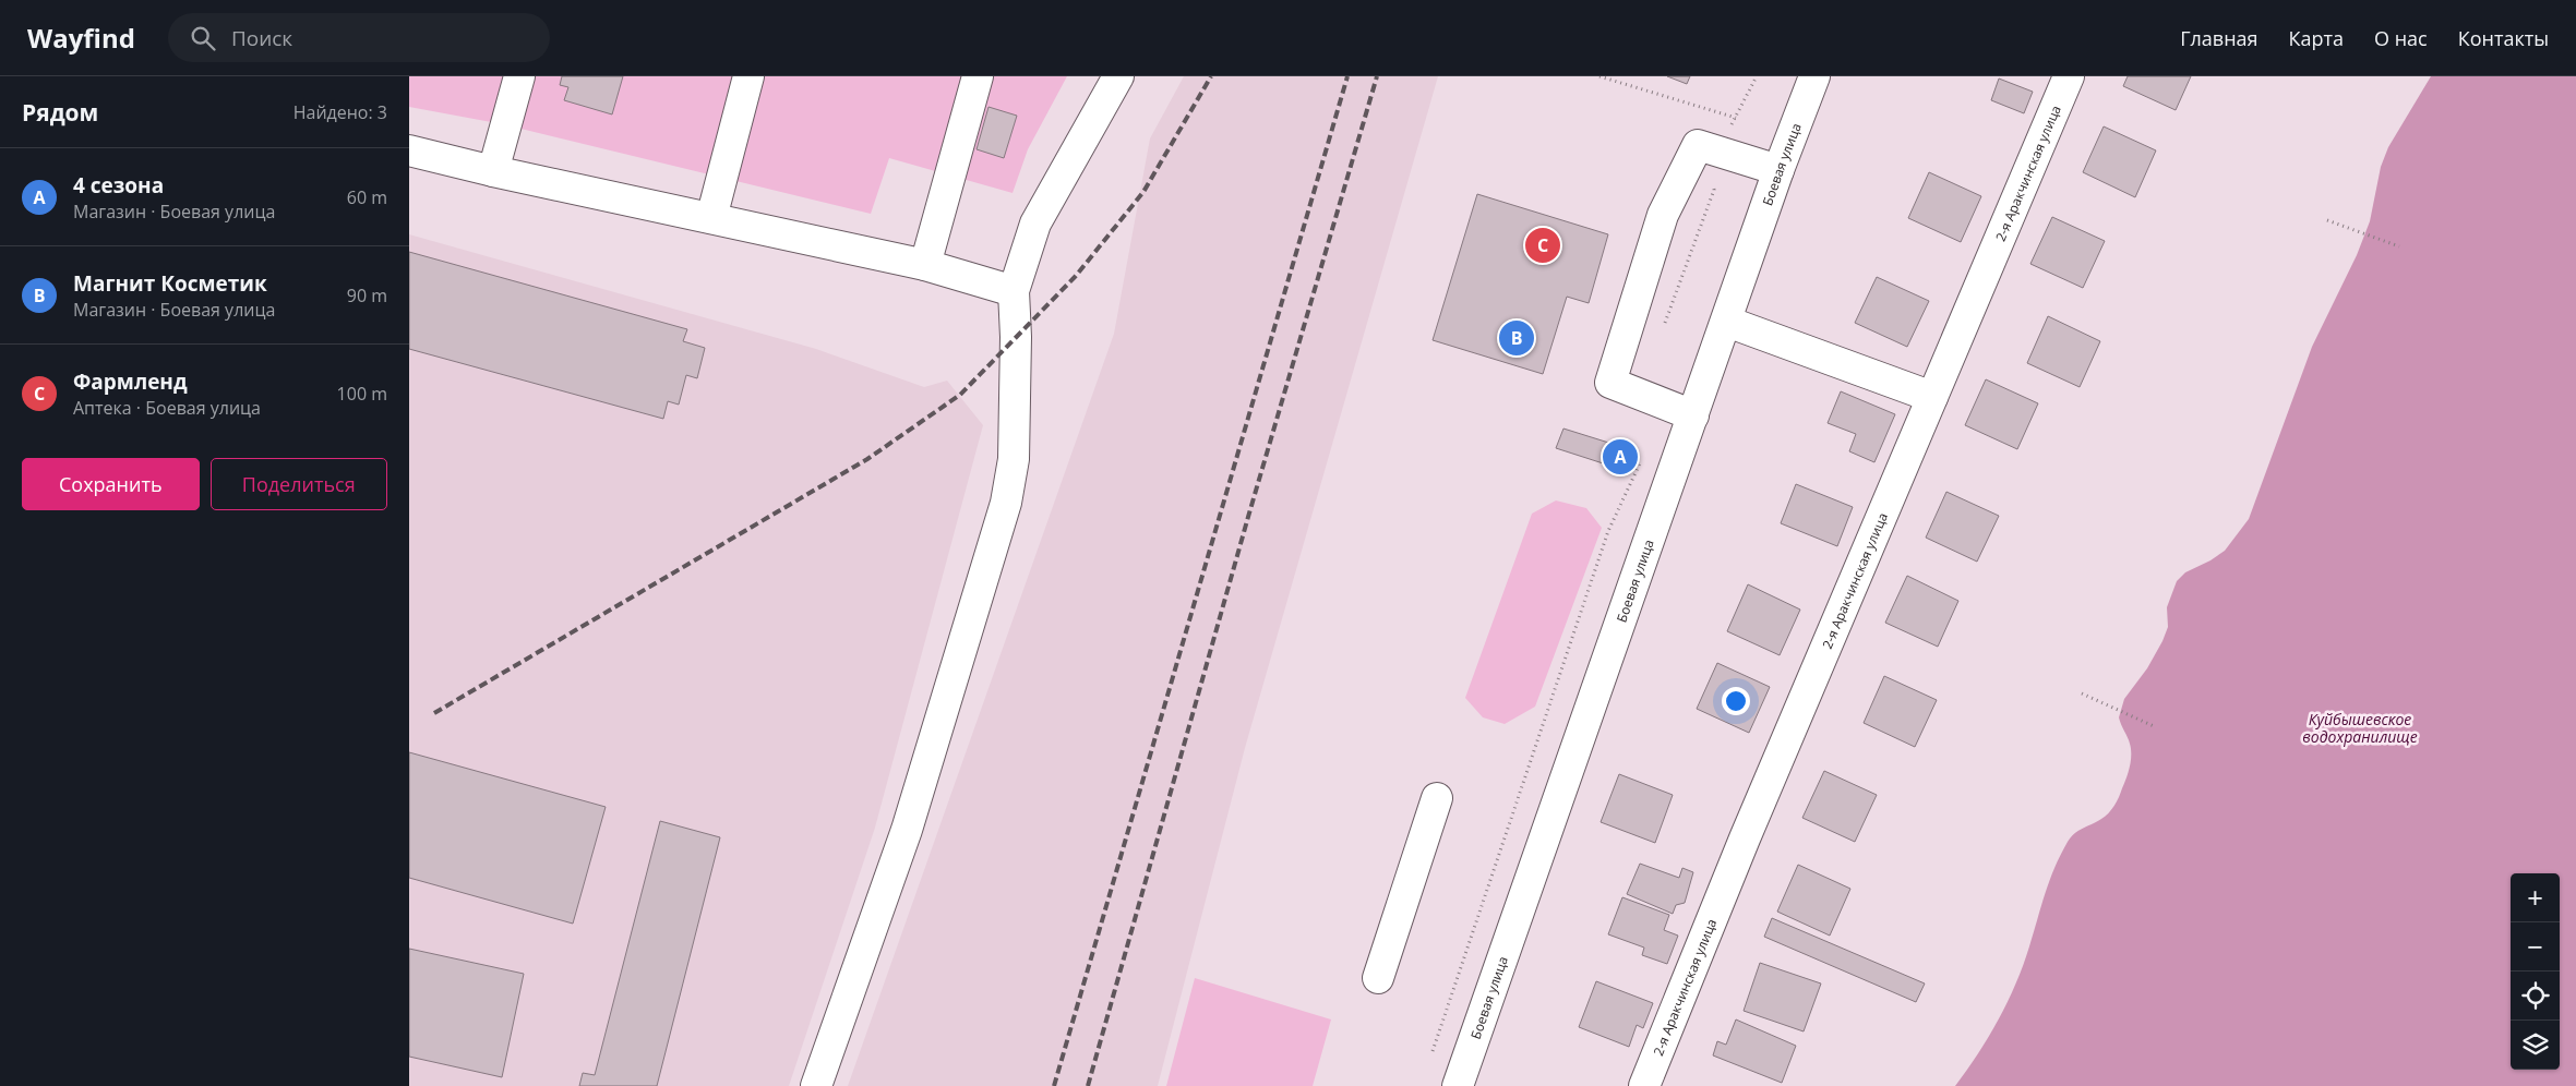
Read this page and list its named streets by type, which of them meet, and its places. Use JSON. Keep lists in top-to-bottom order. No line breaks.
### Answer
{"streets":{"street":["Боевая улица","2-я Аракчинская улица"]},"water":["Куйбышевское водохранилище"],"page":{"header":"Wayfind","search":"Поиск","nav":["Главная","Карта","О нас","Контакты"],"heading":["Рядом","Найдено: 3"],"list":[{"mark":"A","name":"4 сезона","note":"Магазин · Боевая улица","value":"60 m"},{"mark":"B","name":"Магнит Косметик","note":"Магазин · Боевая улица","value":"90 m"},{"mark":"C","name":"Фармленд","note":"Аптека · Боевая улица","value":"100 m"}],"pins":["C","B","A"],"buttons":["Сохранить","Поделиться"],"map_buttons":["+","−"]}}
